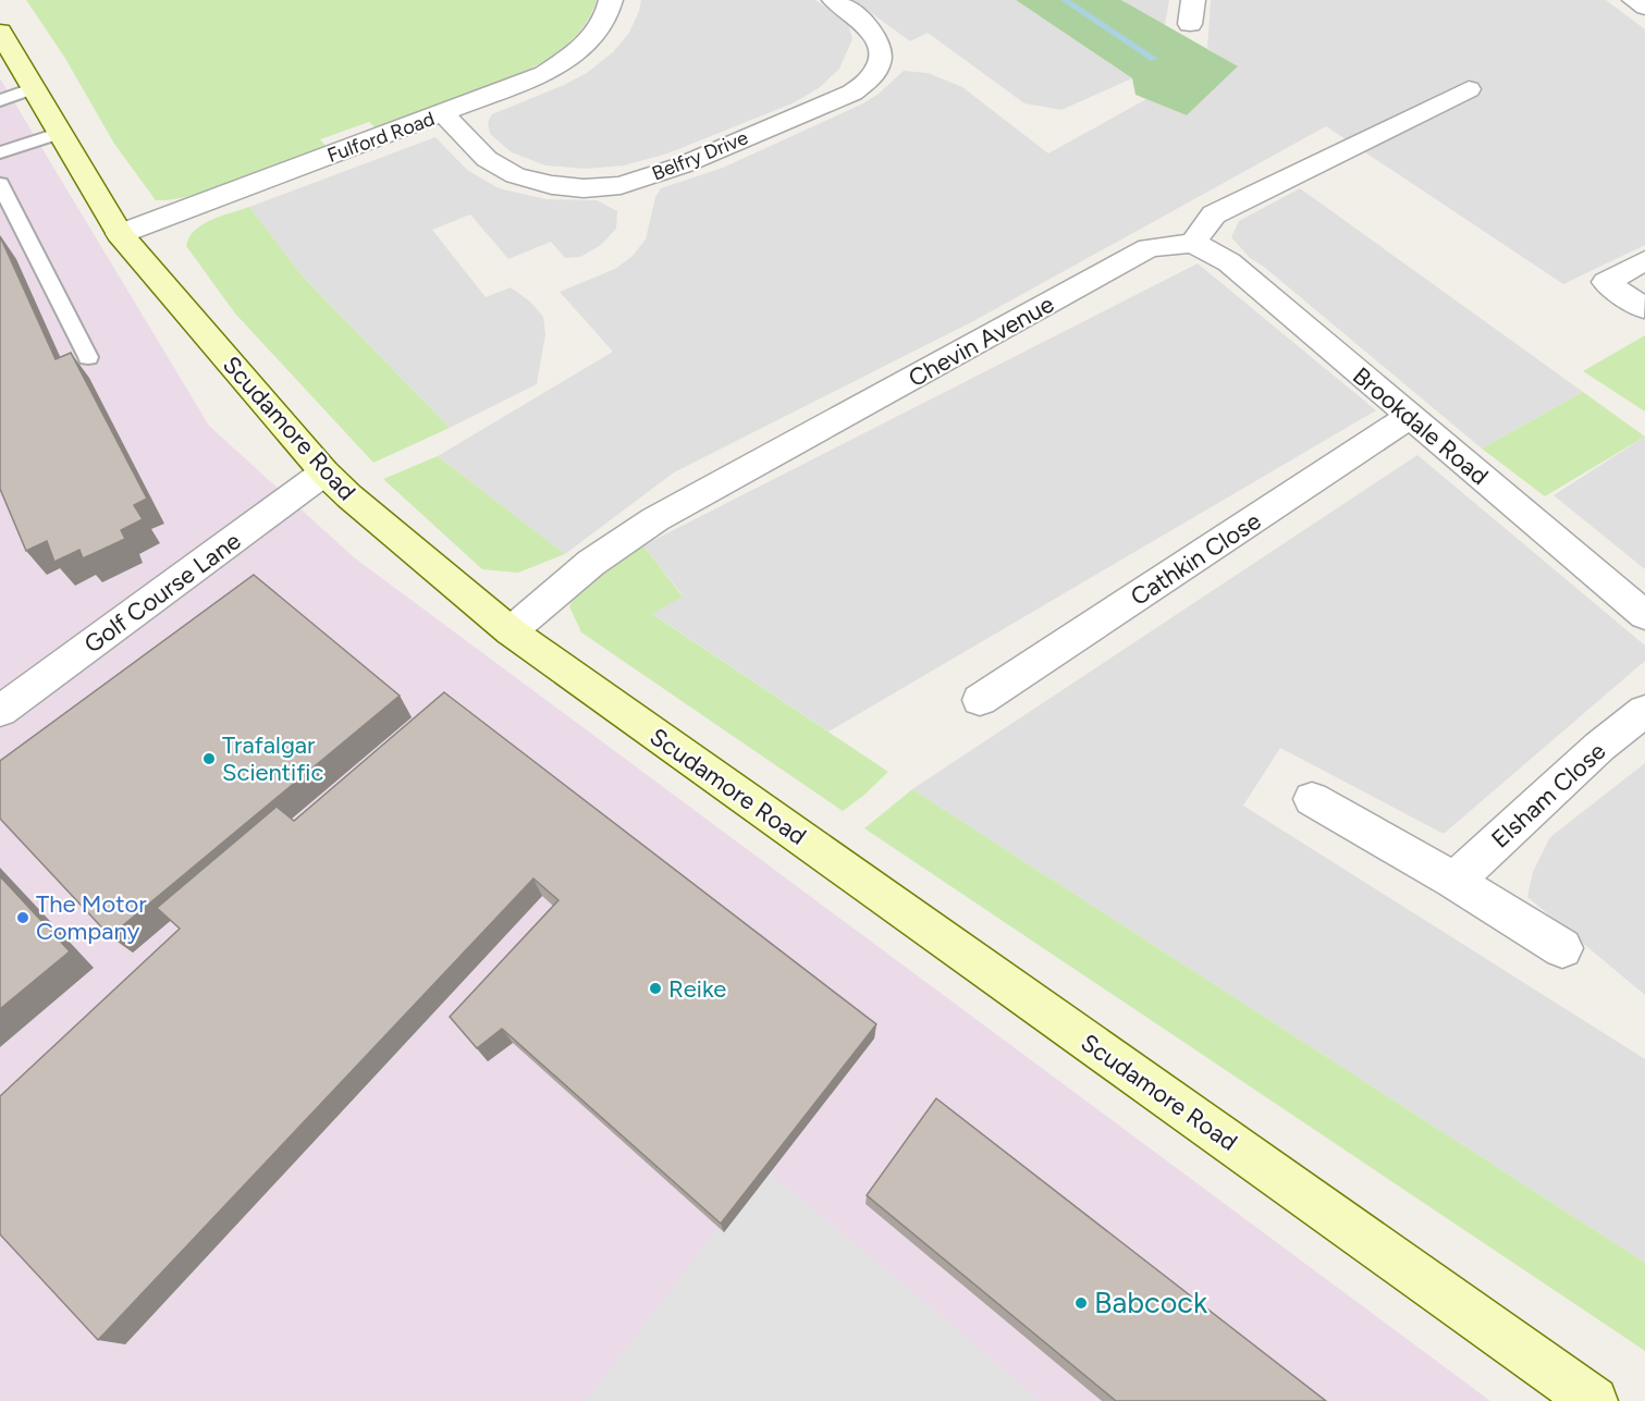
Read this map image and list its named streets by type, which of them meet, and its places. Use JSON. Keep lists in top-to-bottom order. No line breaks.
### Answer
{"streets":{"street":["Fulford Road","Belfry Drive","Chevin Avenue","Brookdale Road","Scudamore Road","Cathkin Close","Golf Course Lane","Elsham Close"]},"crossings":[["Fulford Road","Belfry Drive"],["Fulford Road","Scudamore Road"],["Chevin Avenue","Brookdale Road"],["Chevin Avenue","Scudamore Road"],["Brookdale Road","Cathkin Close"],["Scudamore Road","Golf Course Lane"]],"places":["Trafalgar Scientific","The Motor Company","Reike","Babcock"]}
